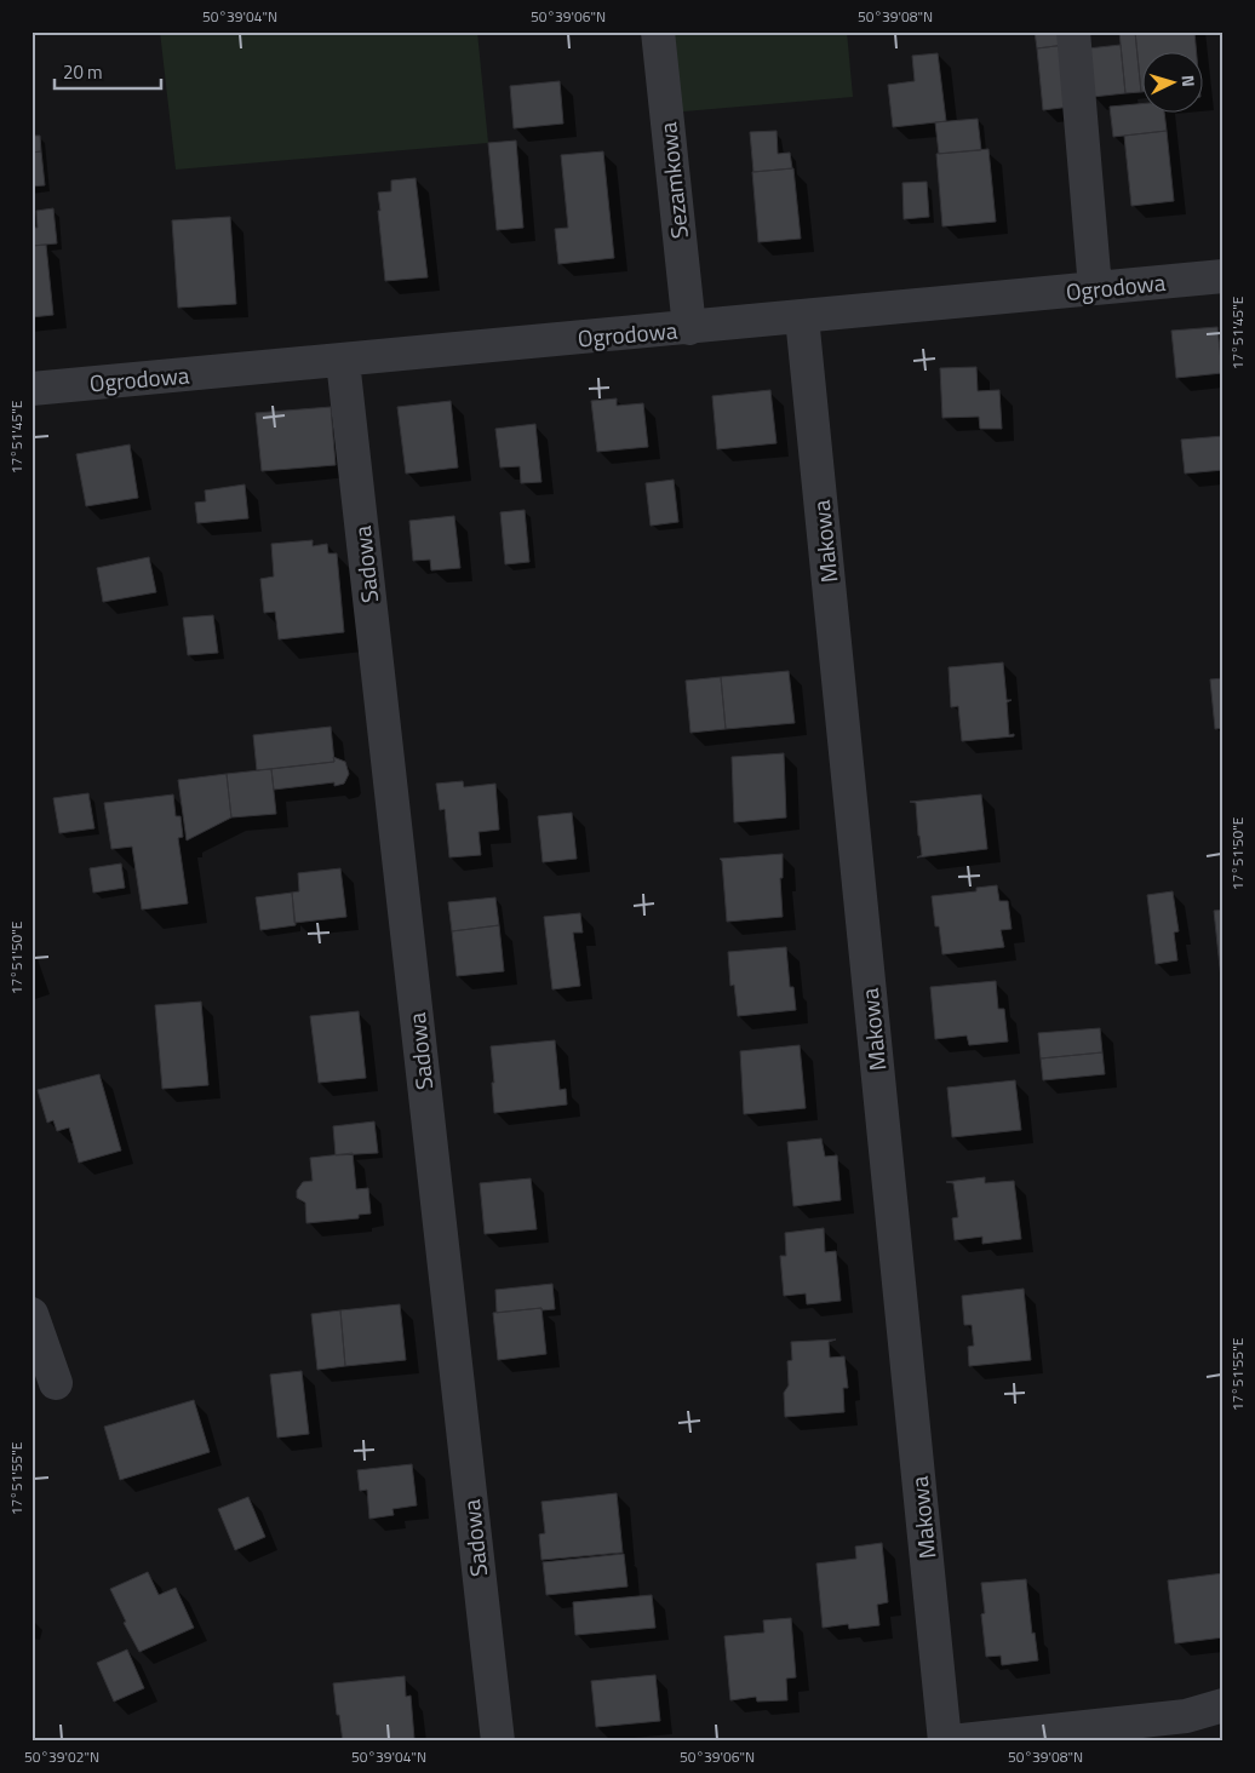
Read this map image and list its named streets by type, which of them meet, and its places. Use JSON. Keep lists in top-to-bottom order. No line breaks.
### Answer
{"streets":{"street":["Sezamkowa","Ogrodowa","Makowa","Sadowa"]},"crossings":[["Sezamkowa","Ogrodowa"],["Ogrodowa","Makowa"],["Ogrodowa","Sadowa"]],"scale_bar":"20 m","north":"right","coordinates":["50°39'04\"N","50°39'06\"N","50°39'08\"N","17°51'45\"E","17°51'50\"E","17°51'55\"E","50°39'02\"N"]}
